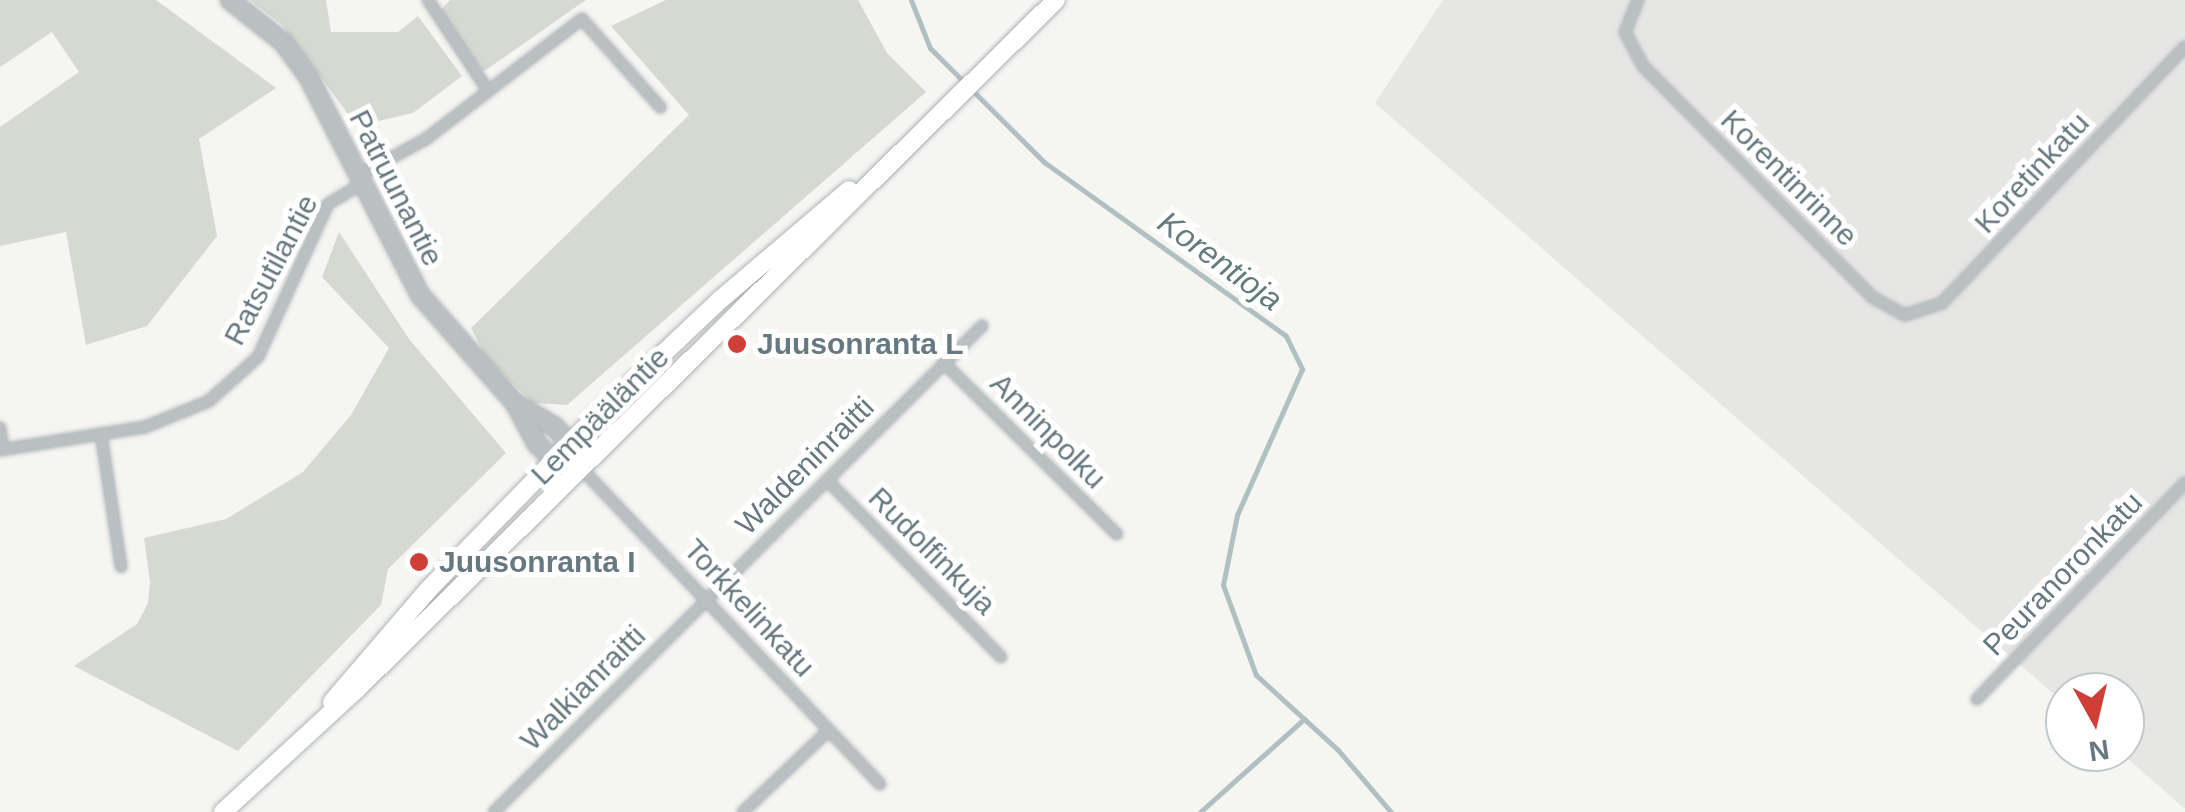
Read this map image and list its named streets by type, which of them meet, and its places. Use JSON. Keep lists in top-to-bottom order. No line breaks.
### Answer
{"streets":{"main road":["Lempääläntie"],"street":["Koretinkatu","Korentinrinne","Patruunantie","Ratsutilantie","Anninpolku","Waldeninraitti","Rudolfinkuja","Peuranoronkatu","Torkkelinkatu","Walkianraitti"]},"crossings":[["Koretinkatu","Korentinrinne"],["Patruunantie","Ratsutilantie"],["Patruunantie","Lempääläntie"],["Patruunantie","Torkkelinkatu"],["Lempääläntie","Torkkelinkatu"],["Anninpolku","Waldeninraitti"],["Waldeninraitti","Rudolfinkuja"],["Waldeninraitti","Torkkelinkatu"],["Waldeninraitti","Walkianraitti"],["Torkkelinkatu","Walkianraitti"]],"water":["Korentioja"],"places":["Juusonranta L","Juusonranta I"],"north":"bottom"}
